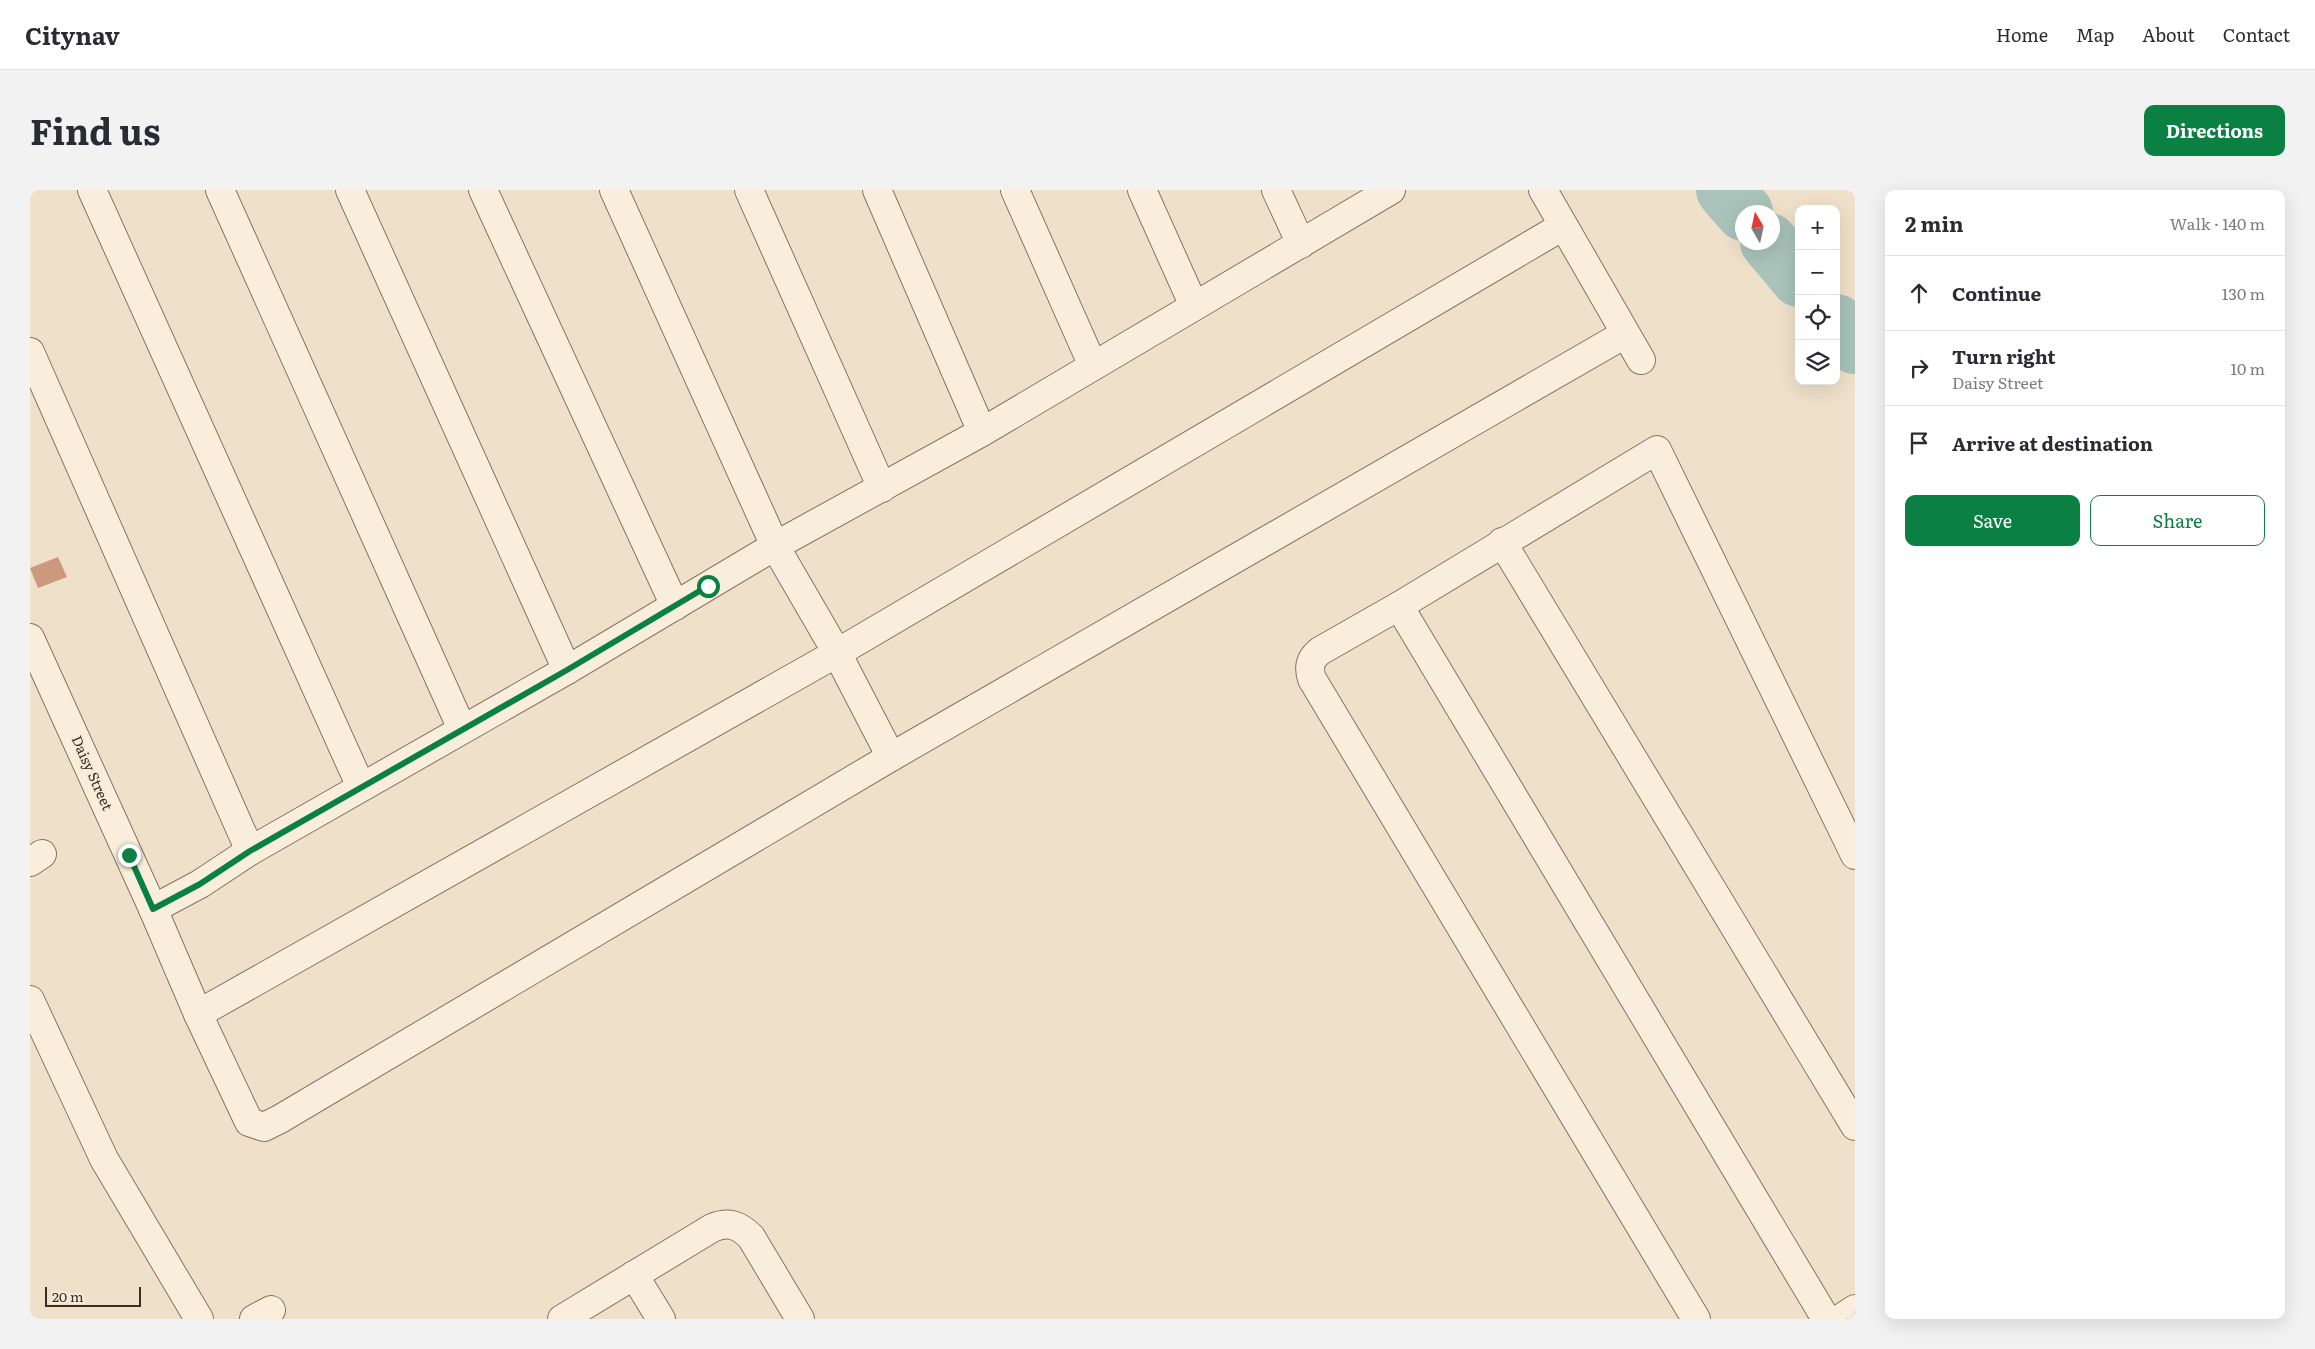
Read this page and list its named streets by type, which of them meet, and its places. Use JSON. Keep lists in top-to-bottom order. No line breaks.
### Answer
{"streets":{"street":["Daisy Street"]},"scale_bar":"20 m","north":"top","page":{"header":"Citynav","nav":["Home","Map","About","Contact"],"title":"Find us","buttons":["Directions",["Save","Share"]],"heading":["2 min","Walk · 140 m"],"map_buttons":["+","−"],"list":[["Continue","130 m"],["Turn right","Daisy Street","10 m"],"Arrive at destination"],"scale":"20 m"}}
